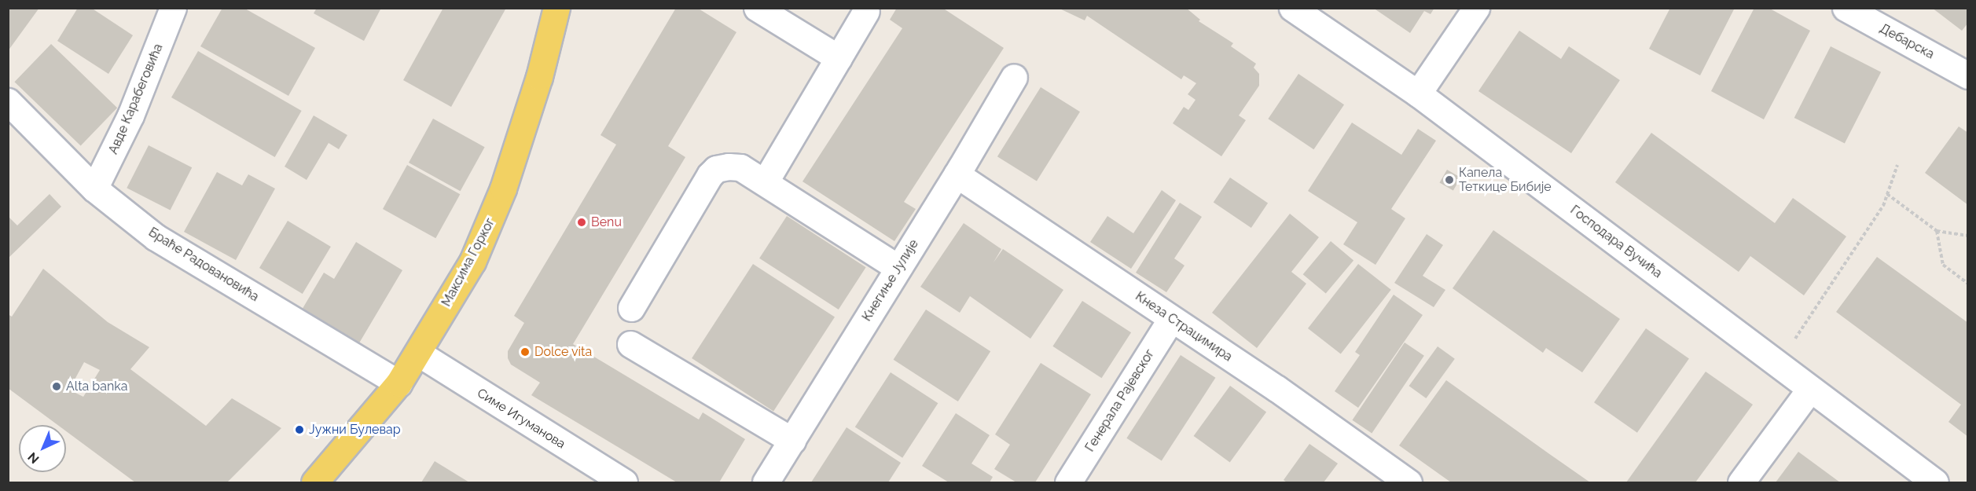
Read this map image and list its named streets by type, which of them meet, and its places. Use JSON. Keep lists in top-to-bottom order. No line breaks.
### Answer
{"streets":{"main road":["Максима Горког"],"street":["Дебарска","Авде Карабеговића","Господара Вучића","Браће Радовановића","Кнегиње Јулије","Кнеза Страцимира","Генерала Рајевског","Симе Игуманова"]},"crossings":[["Авде Карабеговића","Браће Радовановића"],["Максима Горког","Браће Радовановића"],["Максима Горког","Симе Игуманова"],["Кнегиње Јулије","Кнеза Страцимира"],["Кнеза Страцимира","Генерала Рајевског"]],"places":["Капела Теткице Бибије","Benu","Dolce vita","Alta banka","Јужни Булевар"],"north":"bottom left"}
